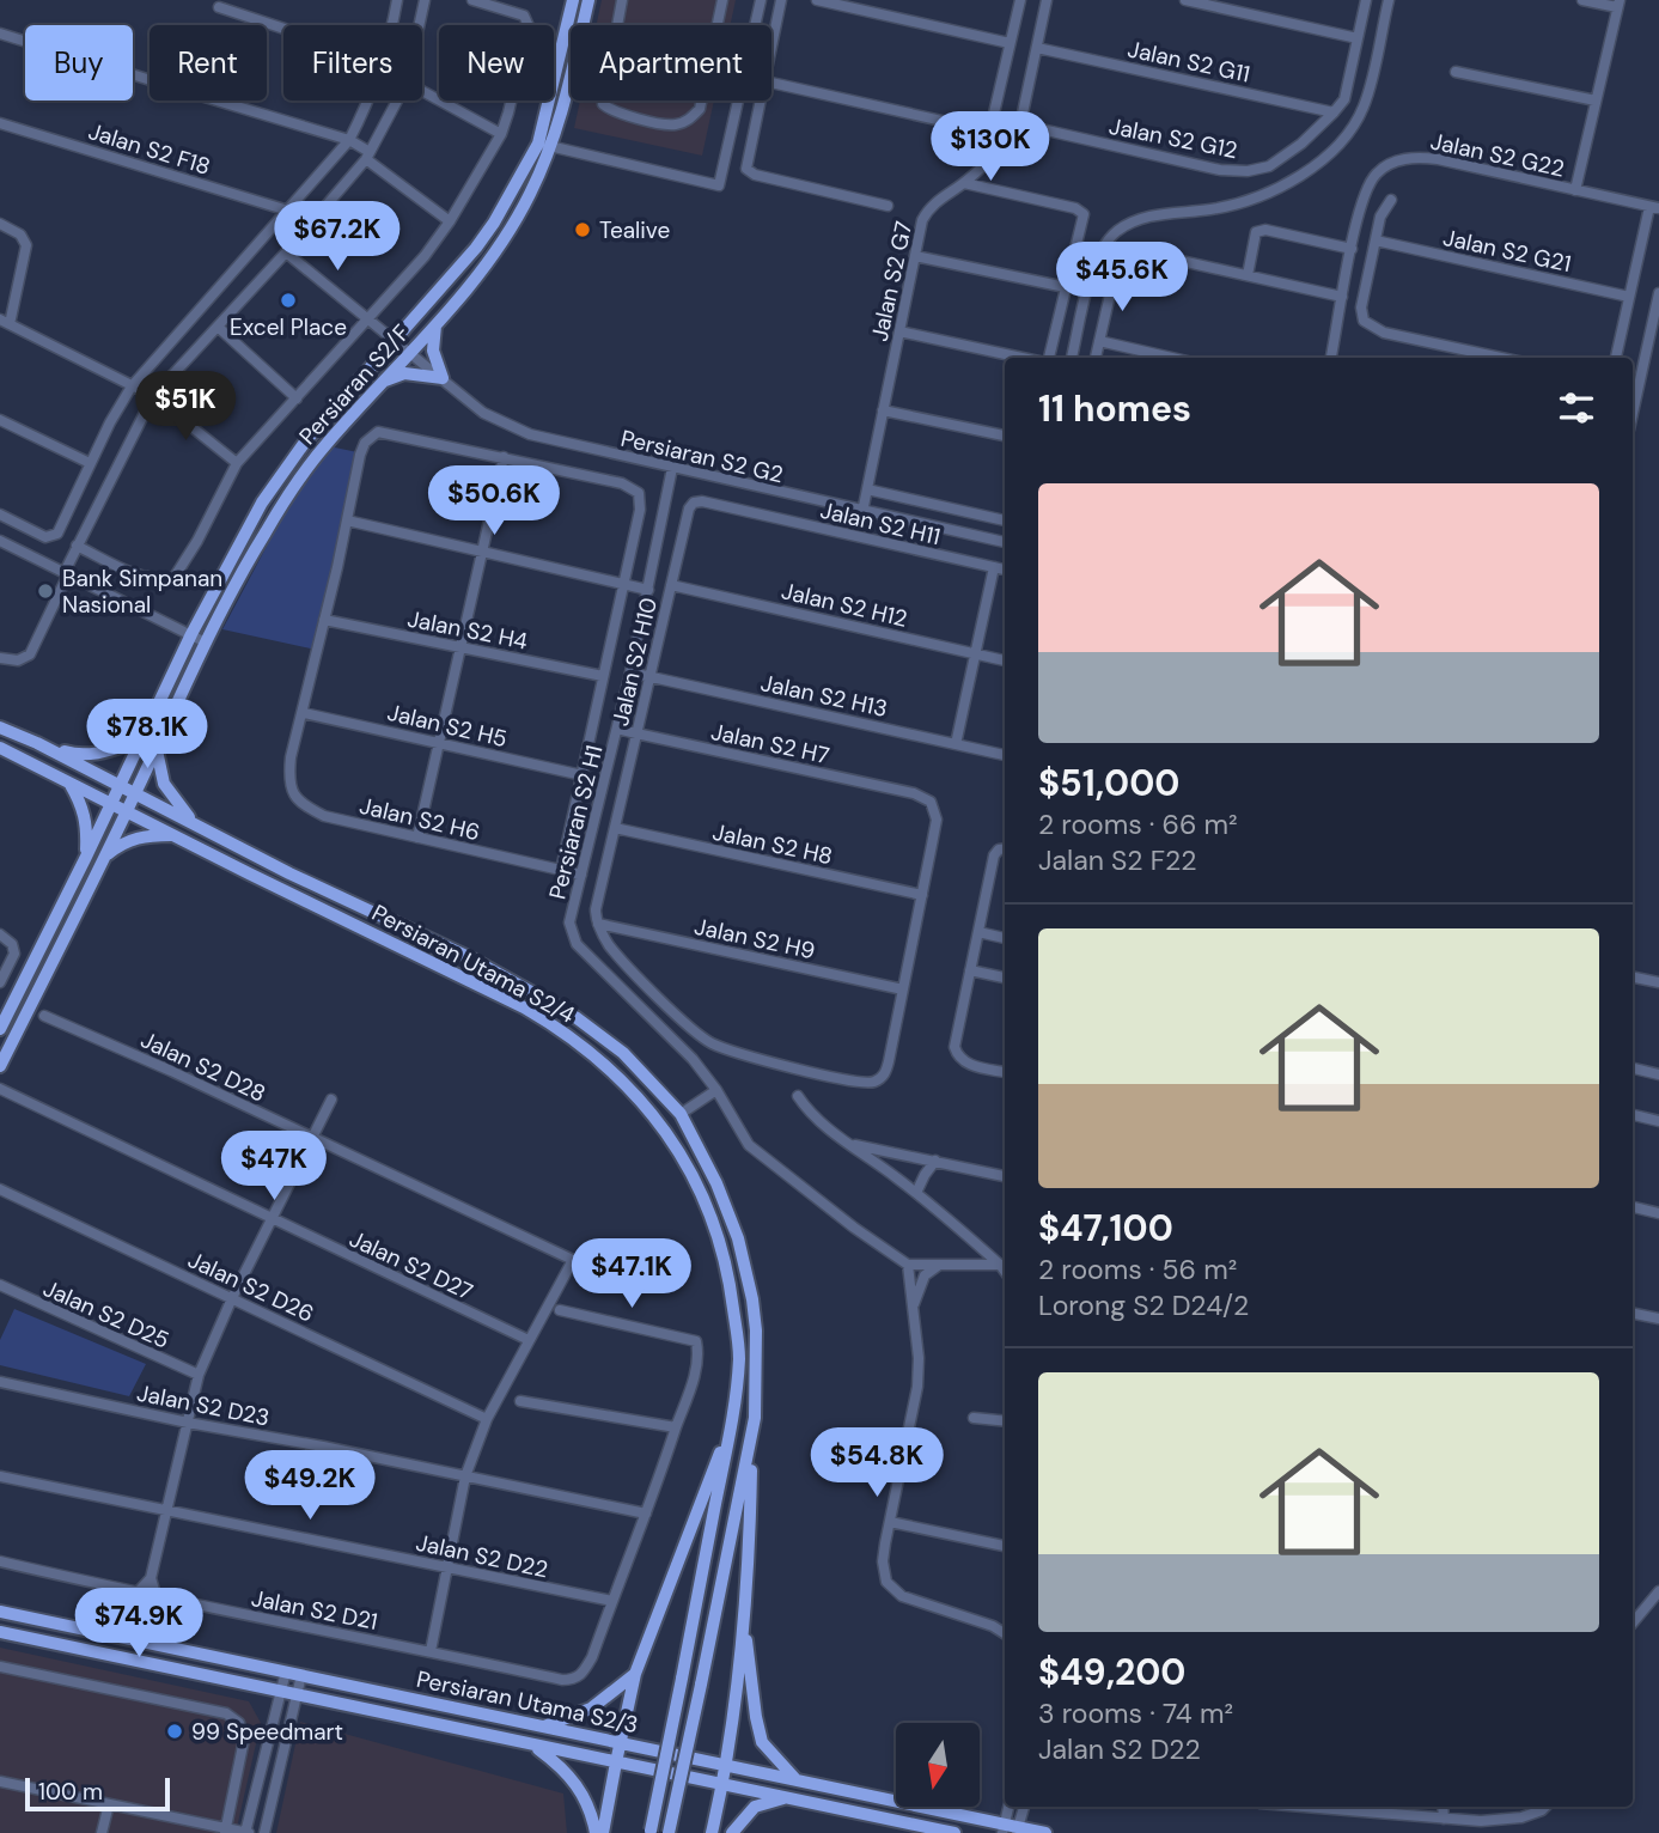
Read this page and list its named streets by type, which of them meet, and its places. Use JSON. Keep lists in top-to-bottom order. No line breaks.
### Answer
{"streets":{"main road":["Persiaran S2/F","Persiaran Utama S2/4","Persiaran Utama S2/3"],"street":["Jalan S2 G11","Jalan S2 G12","Jalan S2 F18","Jalan S2 G22","Jalan S2 G21","Jalan S2 G7","Persiaran S2 G2","Jalan S2 H11","Jalan S2 H12","Jalan S2 H4","Jalan S2 H10","Jalan S2 H13","Jalan S2 H5","Jalan S2 H7","Jalan S2 H6","Persiaran S2 H1","Jalan S2 H8","Jalan S2 H9","Jalan S2 D28","Jalan S2 D27","Jalan S2 D26","Jalan S2 D25","Jalan S2 D23","Jalan S2 D22","Jalan S2 D21"]},"crossings":[["Jalan S2 G11","Jalan S2 G12"],["Jalan S2 G11","Jalan S2 G7"],["Jalan S2 G12","Jalan S2 G7"],["Jalan S2 G7","Persiaran S2 G2"],["Persiaran S2/F","Persiaran S2 G2"],["Persiaran S2/F","Persiaran Utama S2/4"],["Persiaran S2 G2","Persiaran S2 H1"],["Jalan S2 H11","Jalan S2 H10"],["Jalan S2 H12","Jalan S2 H10"],["Jalan S2 H10","Jalan S2 H13"],["Jalan S2 H10","Jalan S2 H7"],["Jalan S2 H10","Jalan S2 H8"],["Jalan S2 H10","Jalan S2 H9"],["Jalan S2 H13","Persiaran S2 H1"],["Jalan S2 H5","Jalan S2 H6"],["Jalan S2 H7","Persiaran S2 H1"],["Jalan S2 H7","Jalan S2 H8"],["Jalan S2 H6","Persiaran S2 H1"],["Jalan S2 D28","Jalan S2 D27"],["Jalan S2 D22","Jalan S2 D21"]],"places":["Tealive","Excel Place","Bank Simpanan Nasional","99 Speedmart"],"scale_bar":"100 m","north":"bottom","page":{"chip":["Buy","Rent","Filters","New","Apartment"],"price":["$130K","$67.2K","$45.6K","$51K","$50.6K","$78.1K","$47K","$47.1K","$54.8K","$49.2K","$74.9K"],"heading":"11 homes","list":[{"name":"$51,000","note":"2 rooms · 66 m² · Jalan S2 F22"},{"name":"$47,100","note":"2 rooms · 56 m² · Lorong S2 D24/2"},{"name":"$49,200","note":"3 rooms · 74 m² · Jalan S2 D22"}],"scale":"100 m"}}
